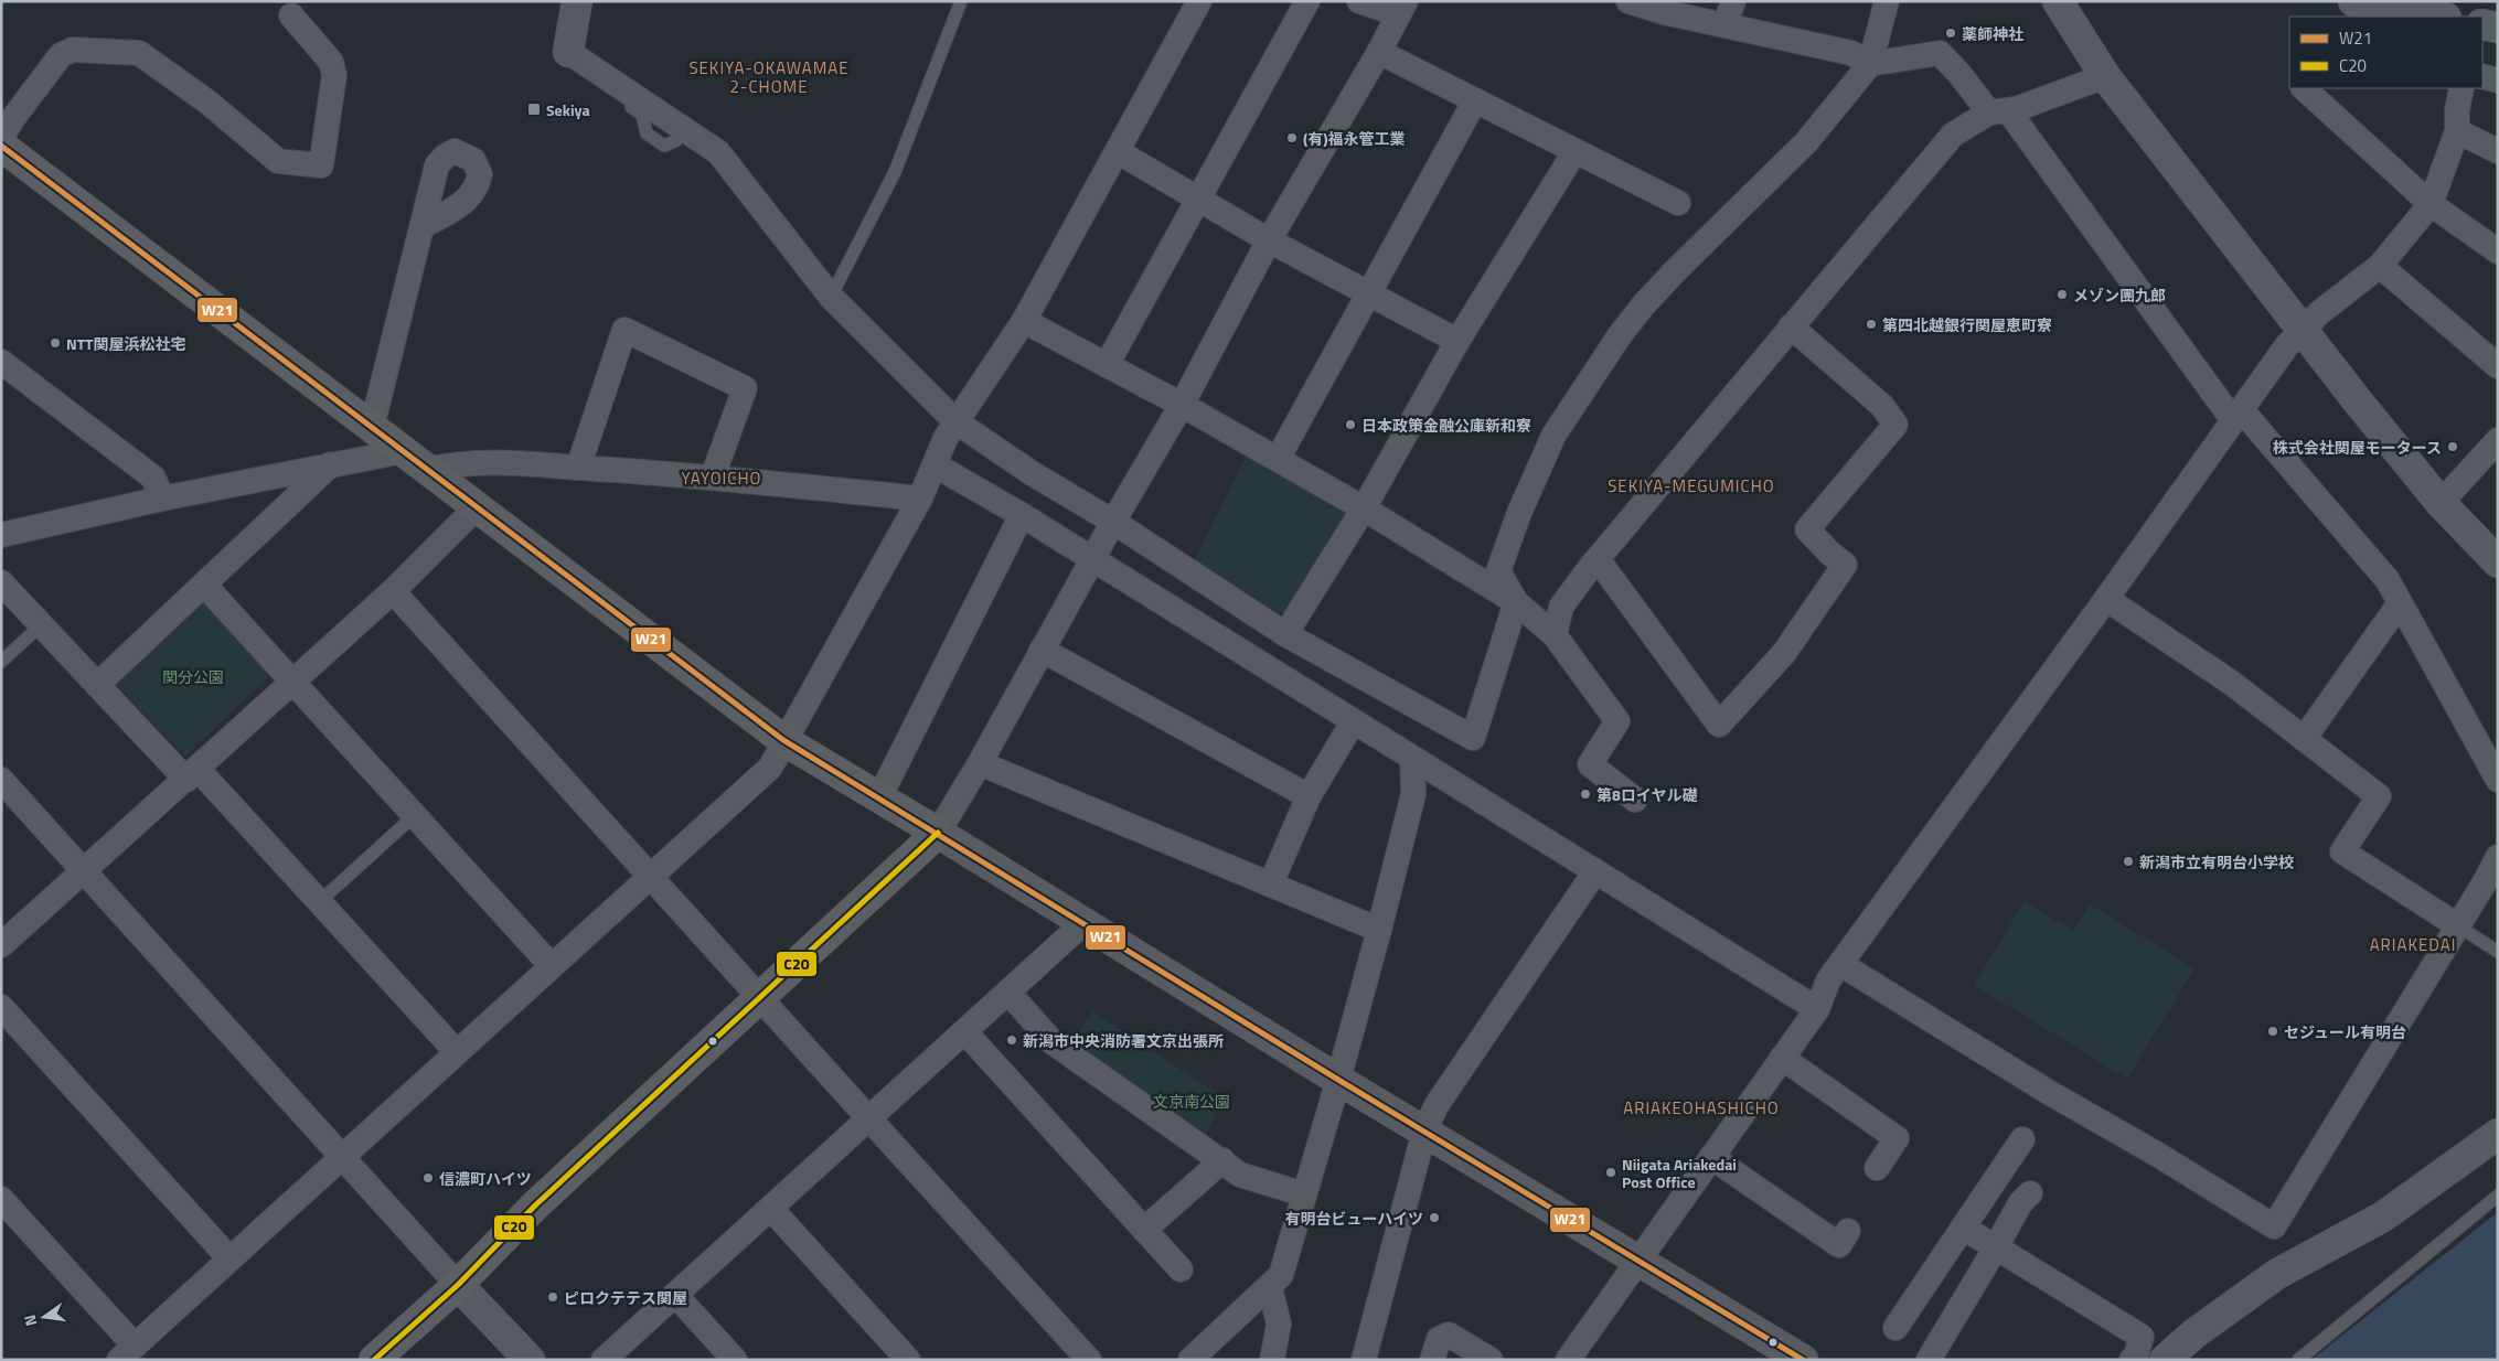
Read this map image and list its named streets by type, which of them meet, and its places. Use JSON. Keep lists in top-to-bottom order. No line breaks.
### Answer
{"districts":["SEKIYA-OKAWAMAE 2-CHOME","YAYOICHO","SEKIYA-MEGUMICHO","ARIAKEDAI","ARIAKEOHASHICHO"],"parks":["関分公園","文京南公園"],"places":{"other":["薬師神社","(有)福永管工業","メゾン團九郎","第四北越銀行関屋恵町寮","NTT関屋浜松社宅","日本政策金融公庫新和寮","株式会社関屋モータース","第8ロイヤル礎","新潟市立有明台小学校","セジュール有明台","新潟市中央消防署文京出張所","Niigata Ariakedai Post Office","信濃町ハイツ","有明台ビューハイツ","ピロクテテス関屋"],"transit":["Sekiya"]},"lines":["transit line W21","transit line C20"],"legend":["W21","C20"],"north":"left"}
